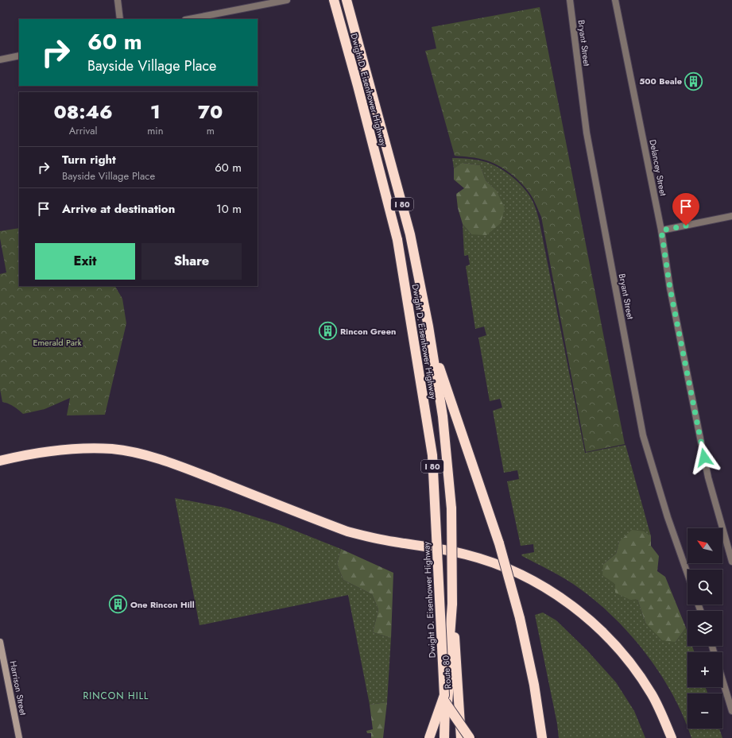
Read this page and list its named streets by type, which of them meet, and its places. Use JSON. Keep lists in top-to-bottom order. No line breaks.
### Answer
{"streets":{"highway":["Dwight D. Eisenhower Highway","I 80","Route 80"],"main road":["Harrison Street"],"street":["Bryant Street","Delancey Street"]},"crossings":[["Dwight D. Eisenhower Highway","I 80"],["Dwight D. Eisenhower Highway","Route 80"]],"districts":["RINCON HILL"],"parks":["Emerald Park"],"places":{"building":["500 Beale","Rincon Green","One Rincon Hill"]},"north":"top left","page":{"turn":["60 m","Bayside Village Place"],"eta":["08:46","Arrival","1","min","70","m"],"list":[{"name":"Turn right","note":"Bayside Village Place","value":"60 m"},{"name":"Arrive at destination","value":"10 m"}],"buttons":["Exit","Share"],"map_buttons":["+","−"]}}
